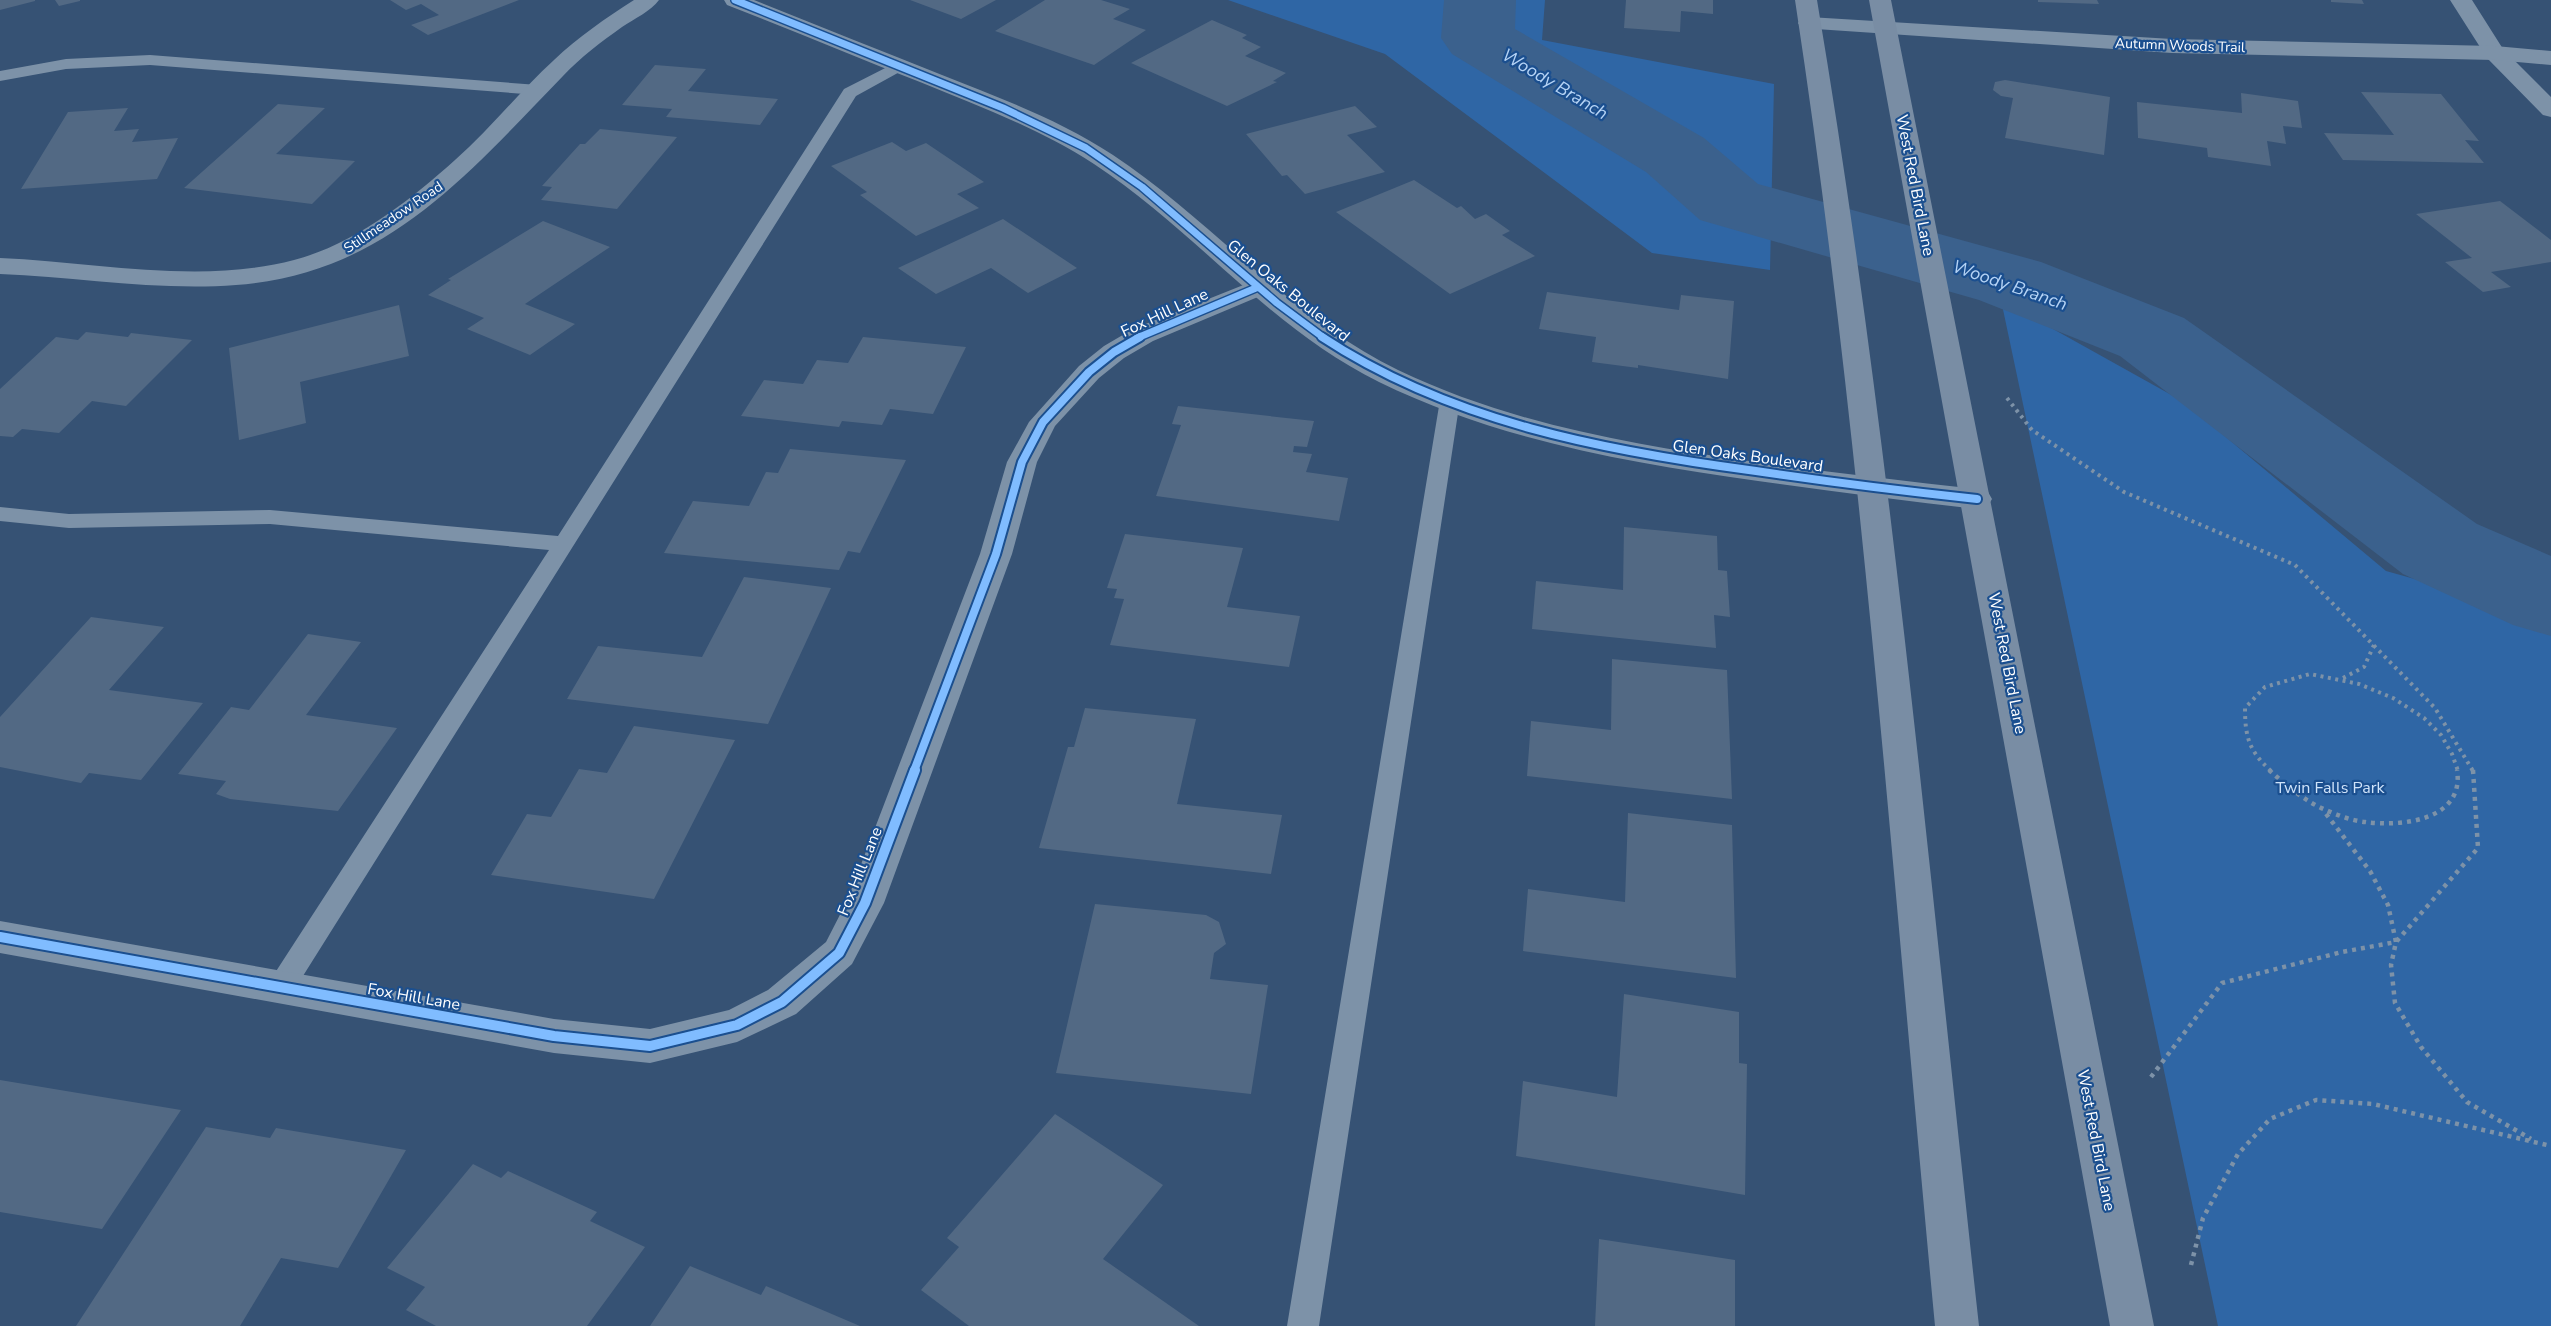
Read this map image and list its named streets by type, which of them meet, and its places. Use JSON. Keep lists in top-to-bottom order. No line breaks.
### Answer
{"streets":{"main road":["West Red Bird Lane"],"street":["Autumn Woods Trail","Stillmeadow Road","Glen Oaks Boulevard","Fox Hill Lane"]},"crossings":[["Autumn Woods Trail","West Red Bird Lane"],["West Red Bird Lane","Glen Oaks Boulevard"],["Glen Oaks Boulevard","Fox Hill Lane"]],"water":["Woody Branch"],"parks":["Twin Falls Park"]}
